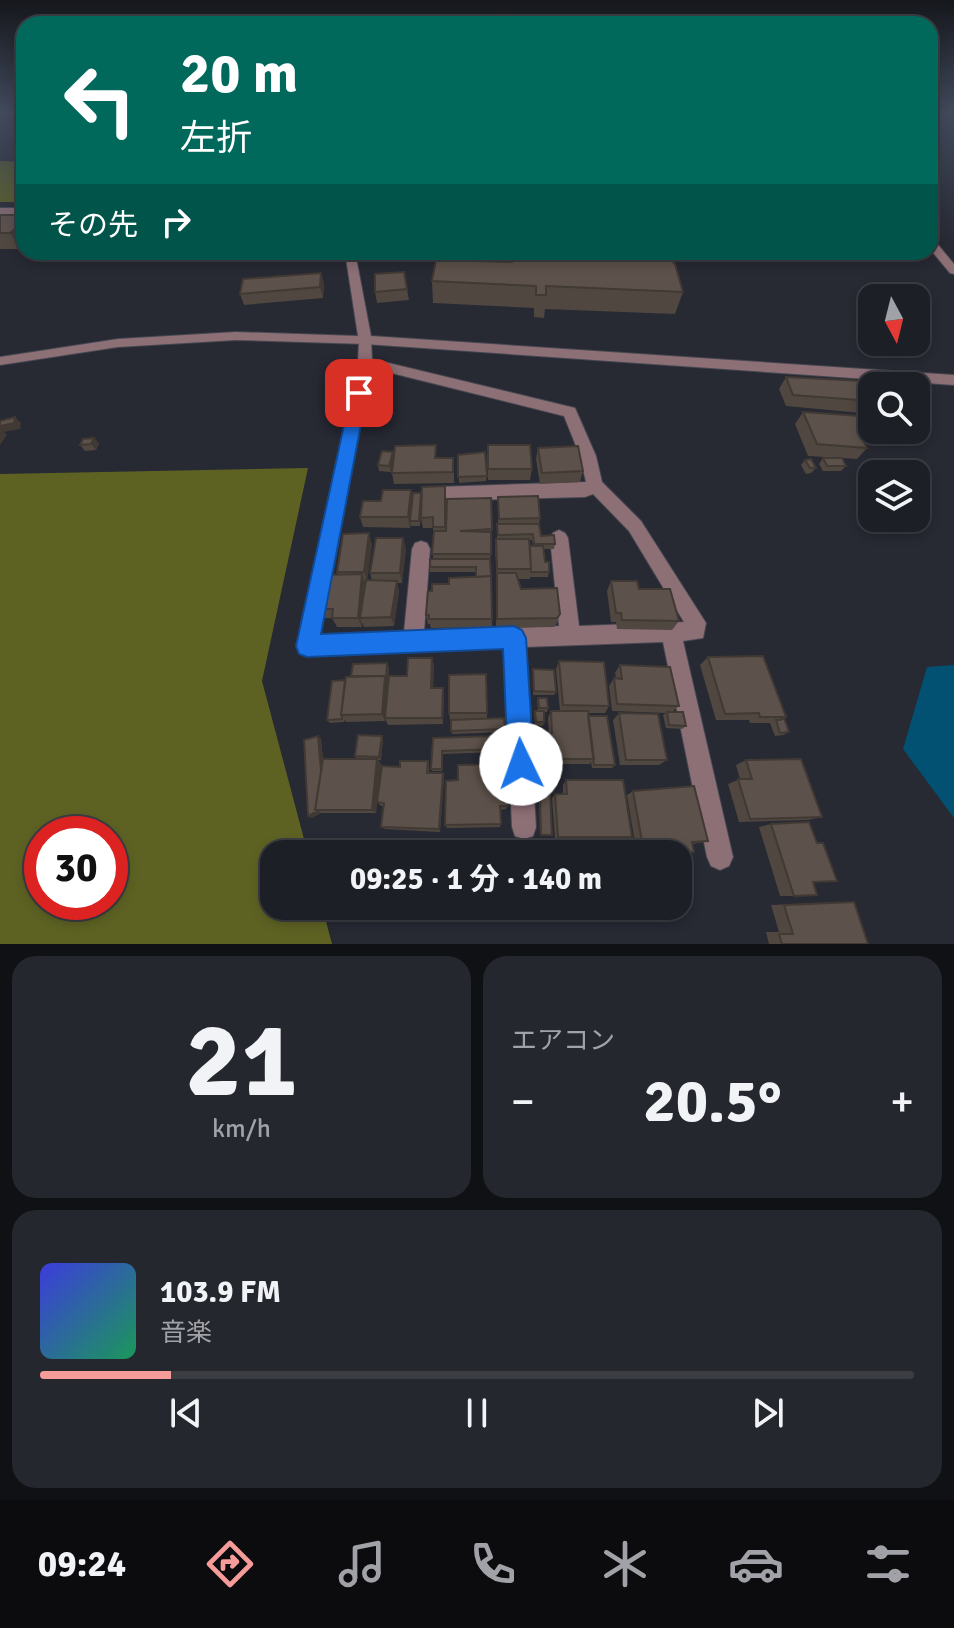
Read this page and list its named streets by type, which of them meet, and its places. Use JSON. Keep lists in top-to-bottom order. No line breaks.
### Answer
{"north":"bottom","page":{"turn":["20 m","左折"],"then":"その先","limit":"30","trip":"09:25 · 1 分 · 140 m","tile":[["21","km/h"],"エアコン"],"heat":["−","20.5°","+"],"song":["103.9 FM","音楽"],"tabs":"09:24"}}
